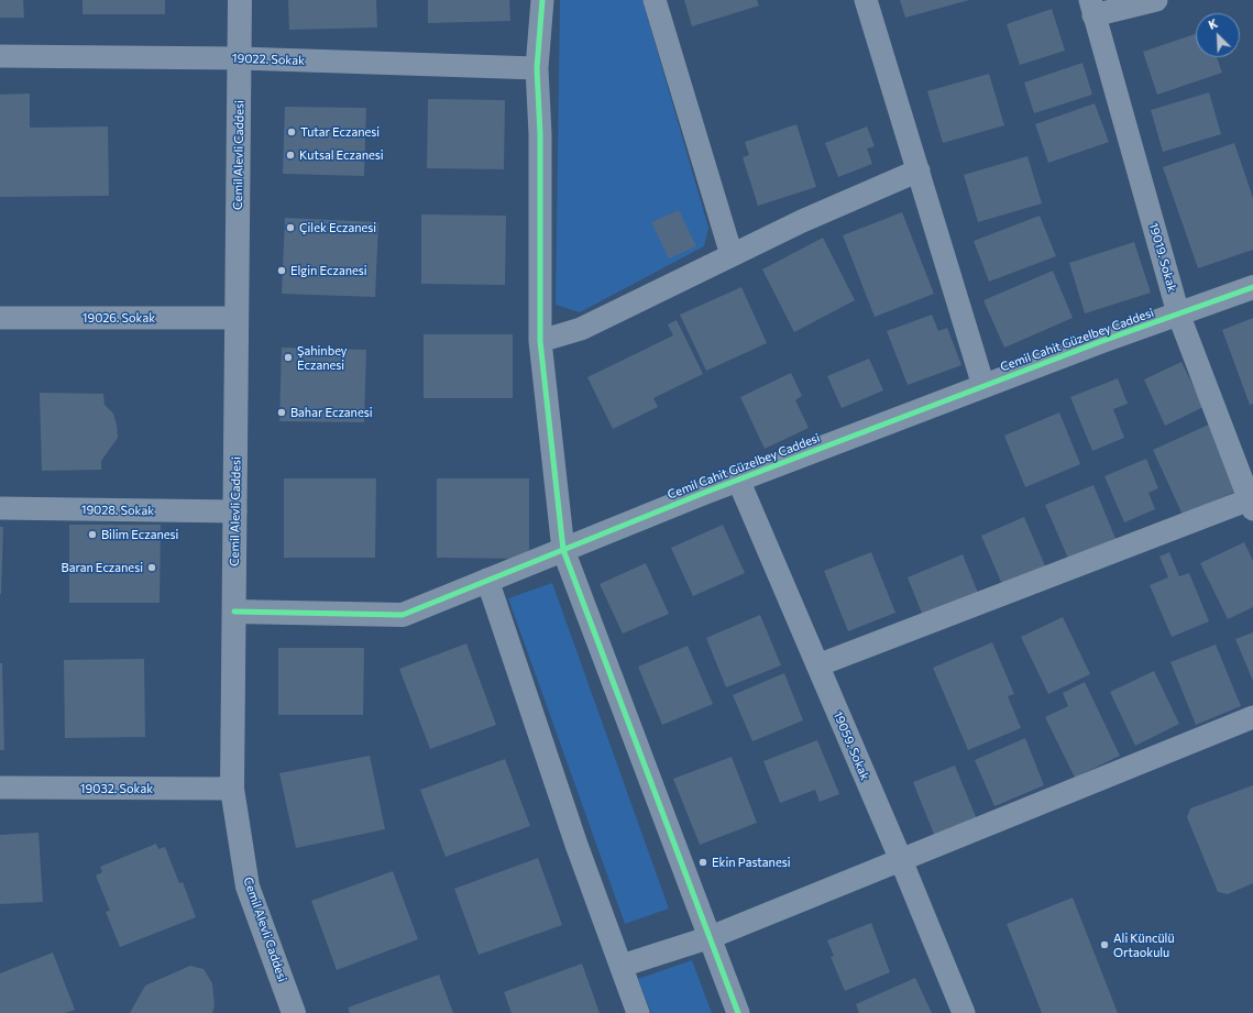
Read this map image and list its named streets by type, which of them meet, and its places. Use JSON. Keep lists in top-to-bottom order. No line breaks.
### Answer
{"streets":{"street":["19022. Sokak","Cemil Alevli Caddesi","19019. Sokak","19026. Sokak","Cemil Cahit Güzelbey Caddesi","19028. Sokak","19059. Sokak","19032. Sokak"]},"crossings":[["19022. Sokak","Cemil Alevli Caddesi"],["Cemil Alevli Caddesi","19026. Sokak"],["Cemil Alevli Caddesi","Cemil Cahit Güzelbey Caddesi"],["Cemil Alevli Caddesi","19028. Sokak"],["Cemil Alevli Caddesi","19032. Sokak"],["19019. Sokak","Cemil Cahit Güzelbey Caddesi"],["Cemil Cahit Güzelbey Caddesi","19059. Sokak"]],"places":["Tutar Eczanesi","Kutsal Eczanesi","Çilek Eczanesi","Elgin Eczanesi","Şahinbey Eczanesi","Bahar Eczanesi","Bilim Eczanesi","Baran Eczanesi","Ekin Pastanesi","Ali Küncülü Ortaokulu"],"north":"top left"}
